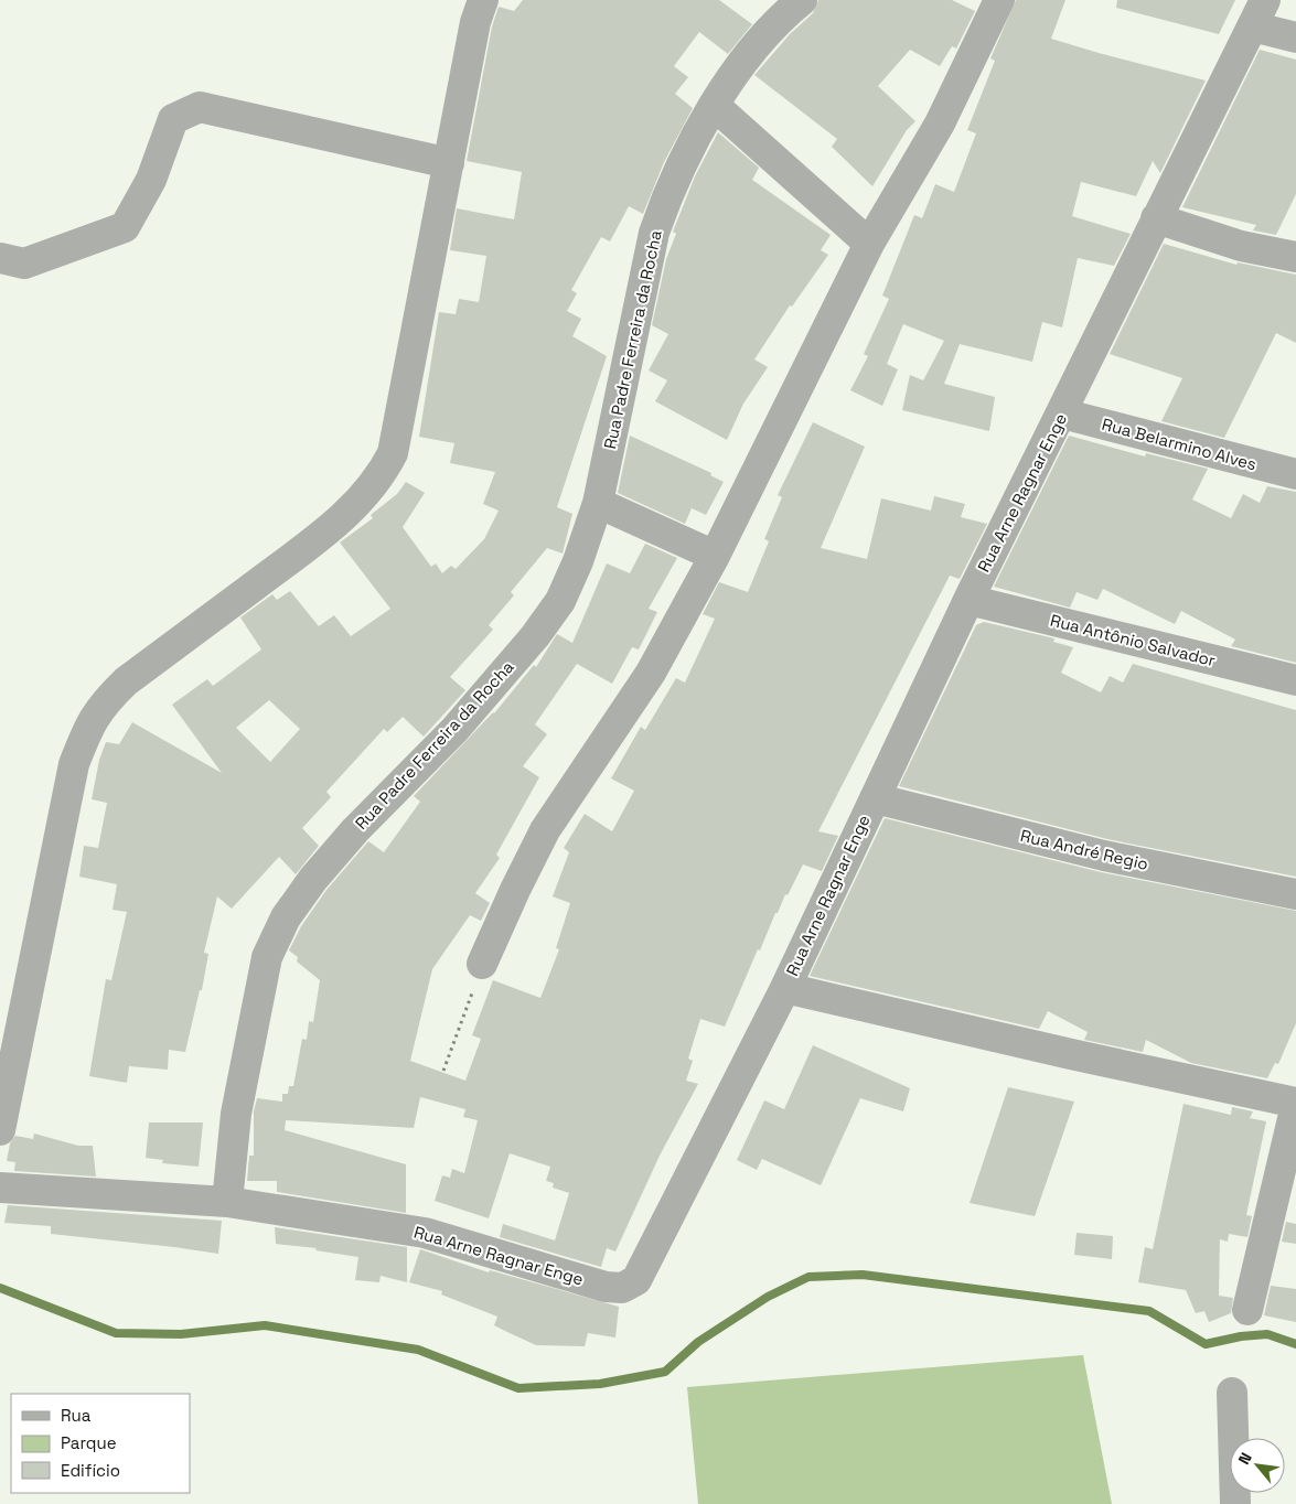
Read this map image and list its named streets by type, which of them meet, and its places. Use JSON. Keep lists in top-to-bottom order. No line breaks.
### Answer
{"streets":{"street":["Rua Padre Ferreira da Rocha","Rua Belarmino Alves","Rua Arne Ragnar Enge","Rua Antônio Salvador","Rua André Regio"]},"crossings":[["Rua Padre Ferreira da Rocha","Rua Arne Ragnar Enge"],["Rua Belarmino Alves","Rua Arne Ragnar Enge"],["Rua Arne Ragnar Enge","Rua Antônio Salvador"],["Rua Arne Ragnar Enge","Rua André Regio"]],"legend":["Rua","Parque","Edifício"],"north":"top left"}
